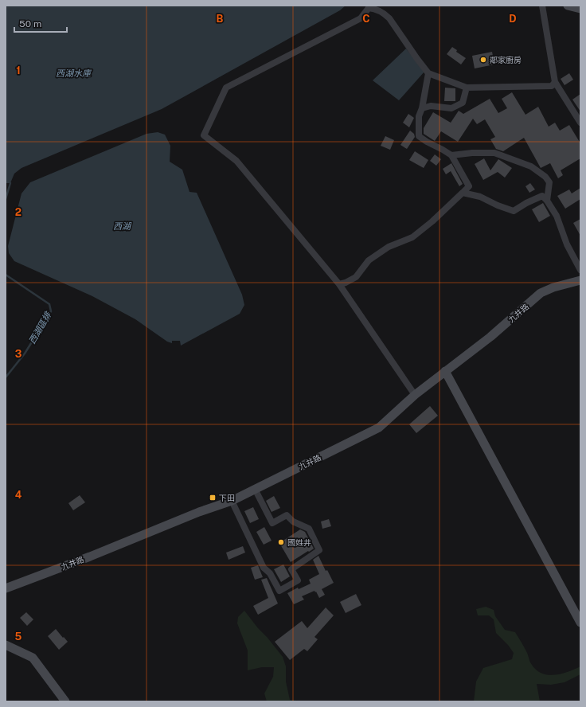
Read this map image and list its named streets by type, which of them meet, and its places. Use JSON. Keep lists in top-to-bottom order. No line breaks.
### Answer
{"streets":{"main road":["九井路"]},"water":["西湖水庫","西湖","西湖區排"],"places":{"other":["鄰家廚房","國姓井"],"transit":["下田"]},"scale_bar":"50 m","grid":{"columns":["B","C","D"],"rows":["1","2","3","4","5"]}}
